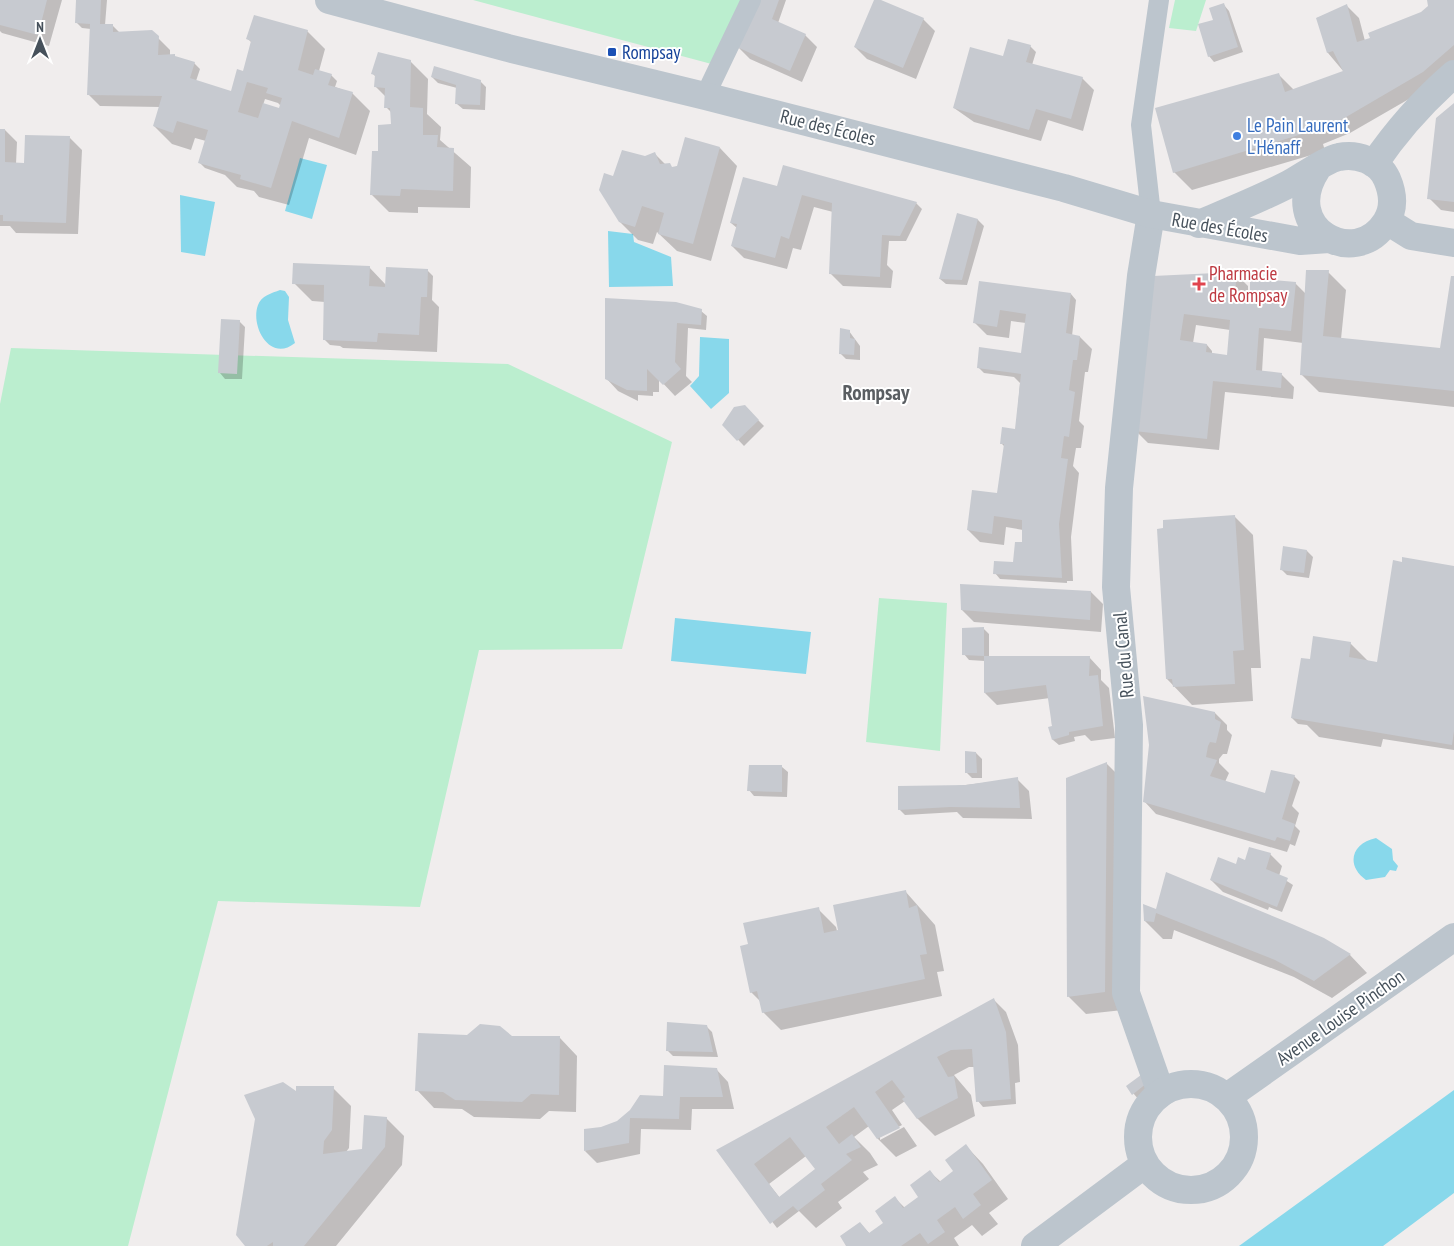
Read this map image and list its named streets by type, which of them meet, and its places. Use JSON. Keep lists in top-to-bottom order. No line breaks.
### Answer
{"streets":{"street":["Rue des Écoles","Rue du Canal","Avenue Louise Pinchon"]},"crossings":[["Rue des Écoles","Rue du Canal"],["Rue du Canal","Avenue Louise Pinchon"]],"districts":["Rompsay"],"places":{"transit":["Rompsay"],"other":["Le Pain Laurent L'Hénaff"],"health":["Pharmacie de Rompsay"]},"north":"top"}
